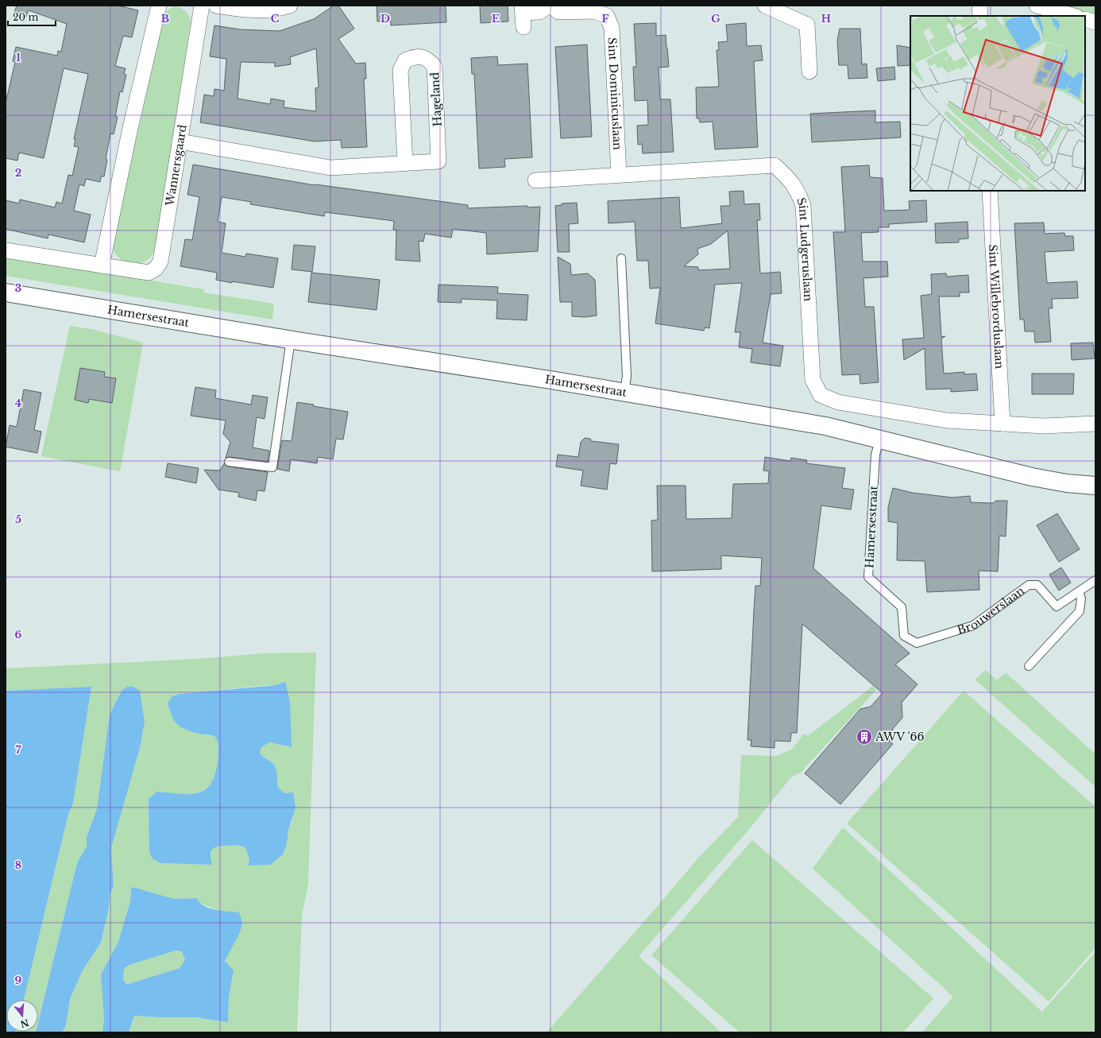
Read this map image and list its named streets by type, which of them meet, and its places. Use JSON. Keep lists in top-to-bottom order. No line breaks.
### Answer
{"streets":{"main road":["Hamersestraat"],"street":["Sint Dominicuslaan","Hageland","Wannersgaard","Sint Ludgeruslaan","Sint Willebrorduslaan"],"lane":["Brouwerslaan"]},"crossings":[["Sint Dominicuslaan","Sint Ludgeruslaan"],["Hageland","Wannersgaard"],["Sint Ludgeruslaan","Sint Willebrorduslaan"],["Hamersestraat","Brouwerslaan"]],"places":{"building":["AWV '66"]},"scale_bar":"20 m","north":"bottom","grid":{"columns":["B","C","D","E","F","G","H"],"rows":["1","2","3","4","5","6","7","8","9"]}}
